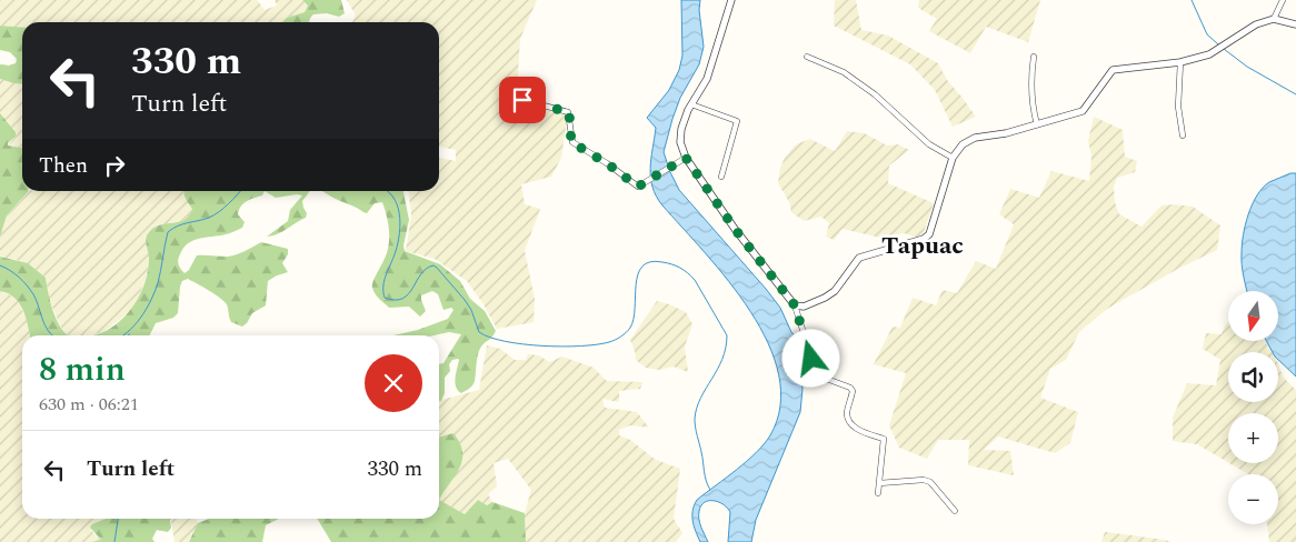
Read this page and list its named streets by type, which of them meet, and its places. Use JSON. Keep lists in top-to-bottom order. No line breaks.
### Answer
{"districts":["Tapuac"],"north":"bottom","page":{"turn":["330 m","Turn left"],"then":"Then","map_buttons":["+","−"],"heading":["8 min","630 m · 06:21"],"list":[{"name":"Turn left","value":"330 m"}]}}
